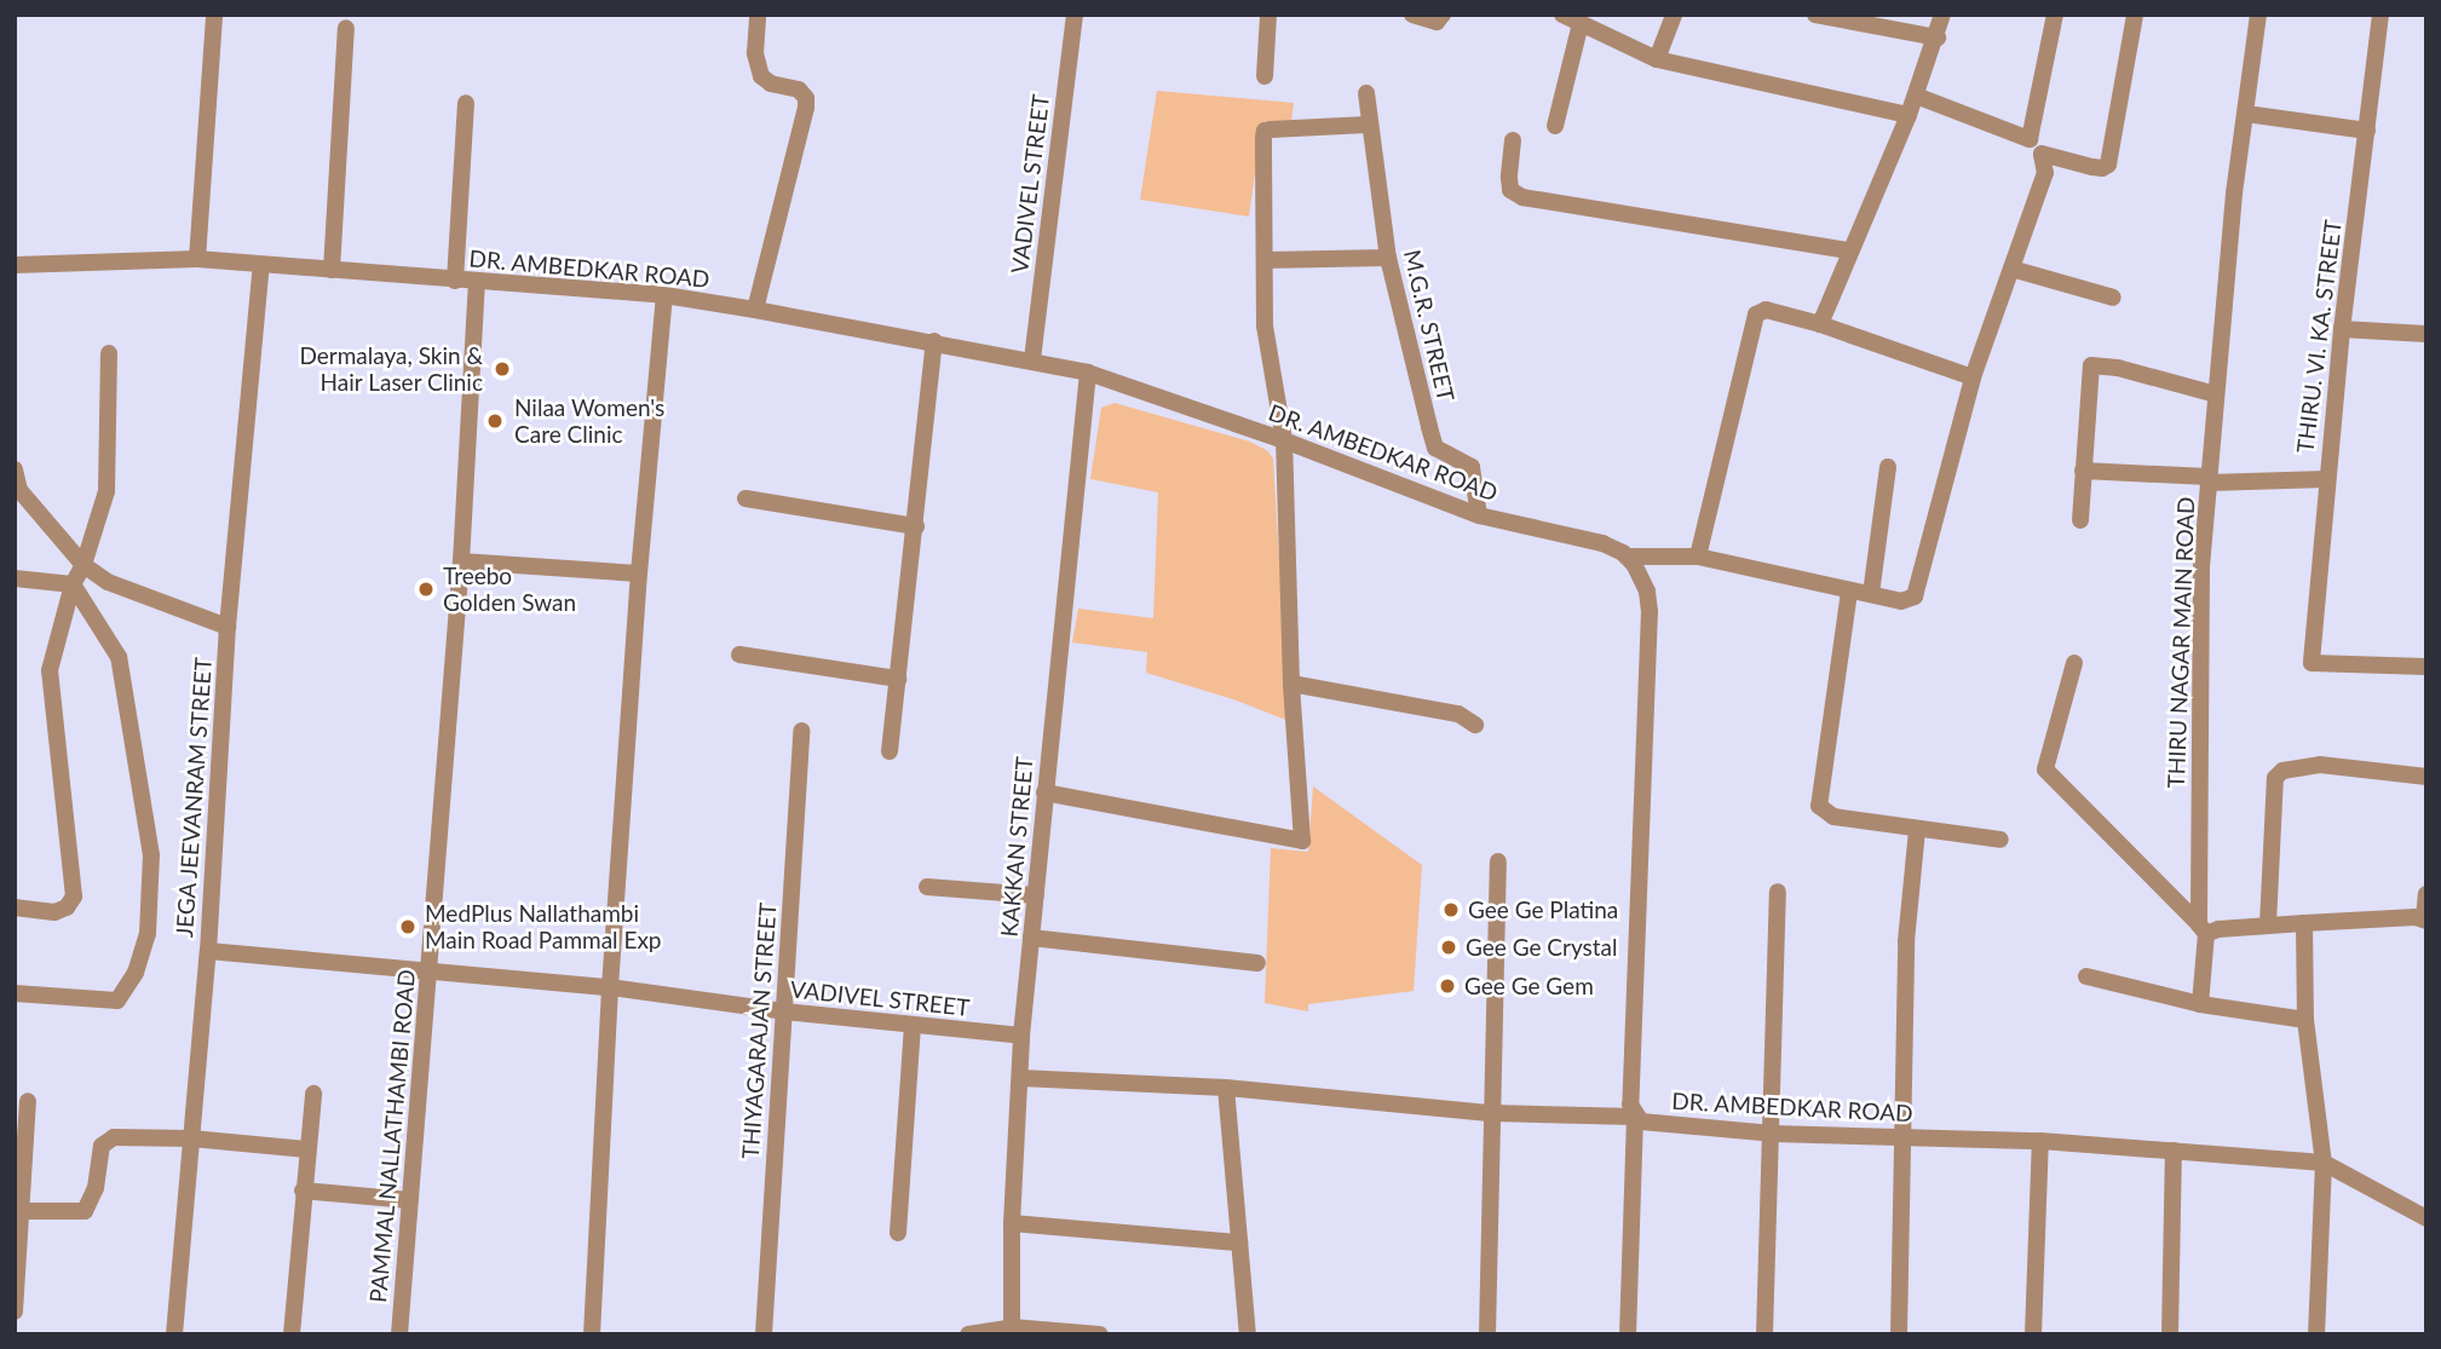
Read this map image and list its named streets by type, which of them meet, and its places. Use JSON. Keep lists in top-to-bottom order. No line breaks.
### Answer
{"streets":{"street":["VADIVEL STREET","DR. AMBEDKAR ROAD","M.G.R. STREET","THIRU. VI. KA. STREET","THIRU NAGAR MAIN ROAD","JEGA JEEVANRAM STREET","KAKKAN STREET","THIYAGARAJAN STREET","PAMMAL NALLATHAMBI ROAD"]},"crossings":[["VADIVEL STREET","DR. AMBEDKAR ROAD"],["VADIVEL STREET","JEGA JEEVANRAM STREET"],["VADIVEL STREET","KAKKAN STREET"],["VADIVEL STREET","THIYAGARAJAN STREET"],["VADIVEL STREET","PAMMAL NALLATHAMBI ROAD"],["DR. AMBEDKAR ROAD","M.G.R. STREET"],["DR. AMBEDKAR ROAD","JEGA JEEVANRAM STREET"],["DR. AMBEDKAR ROAD","KAKKAN STREET"],["DR. AMBEDKAR ROAD","PAMMAL NALLATHAMBI ROAD"]],"places":["Dermalaya, Skin & Hair Laser Clinic","Nilaa Women's Care Clinic","Treebo Golden Swan","Gee Ge Platina","MedPlus Nallathambi Main Road Pammal Exp","Gee Ge Crystal","Gee Ge Gem"]}
